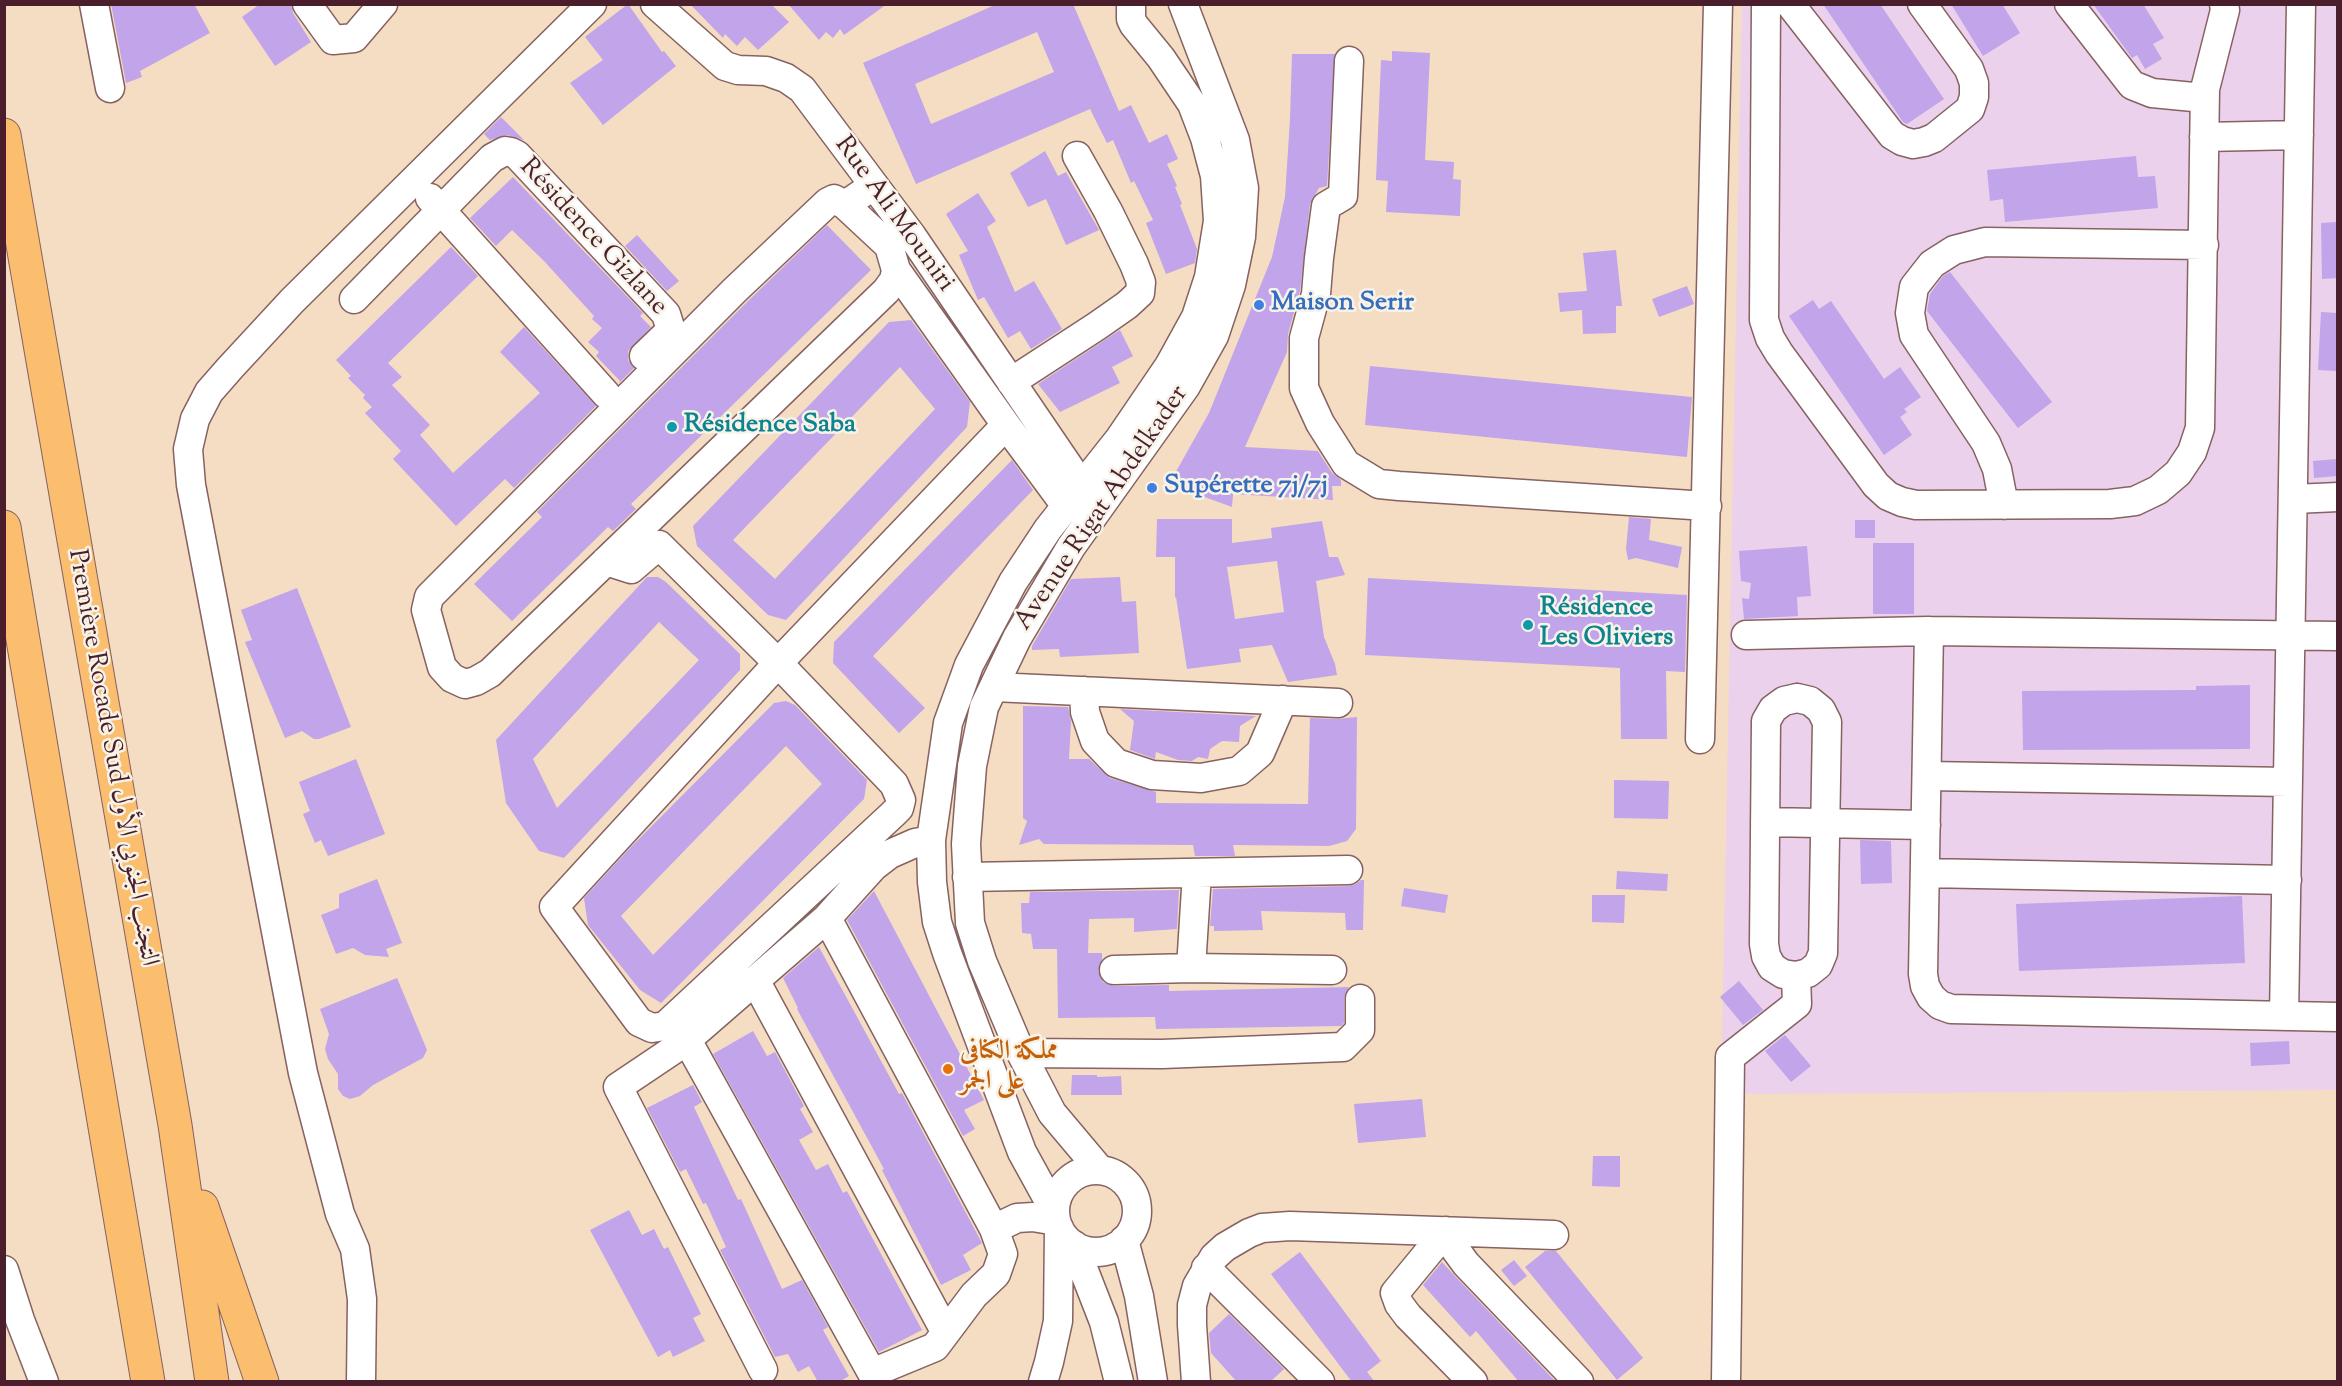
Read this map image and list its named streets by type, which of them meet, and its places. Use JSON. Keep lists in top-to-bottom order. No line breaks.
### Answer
{"streets":{"highway":["Première Rocade Sud التجنب الجنوبي الأول"],"street":["Rue Ali Mouniri","Résidence Gizlane","Avenue Rigat Abdelkader"]},"places":["Maison Serir","Résidence Saba","Supérette 7j/7j","Résidence Les Oliviers","مملكة الكنافى على الجمر"]}
